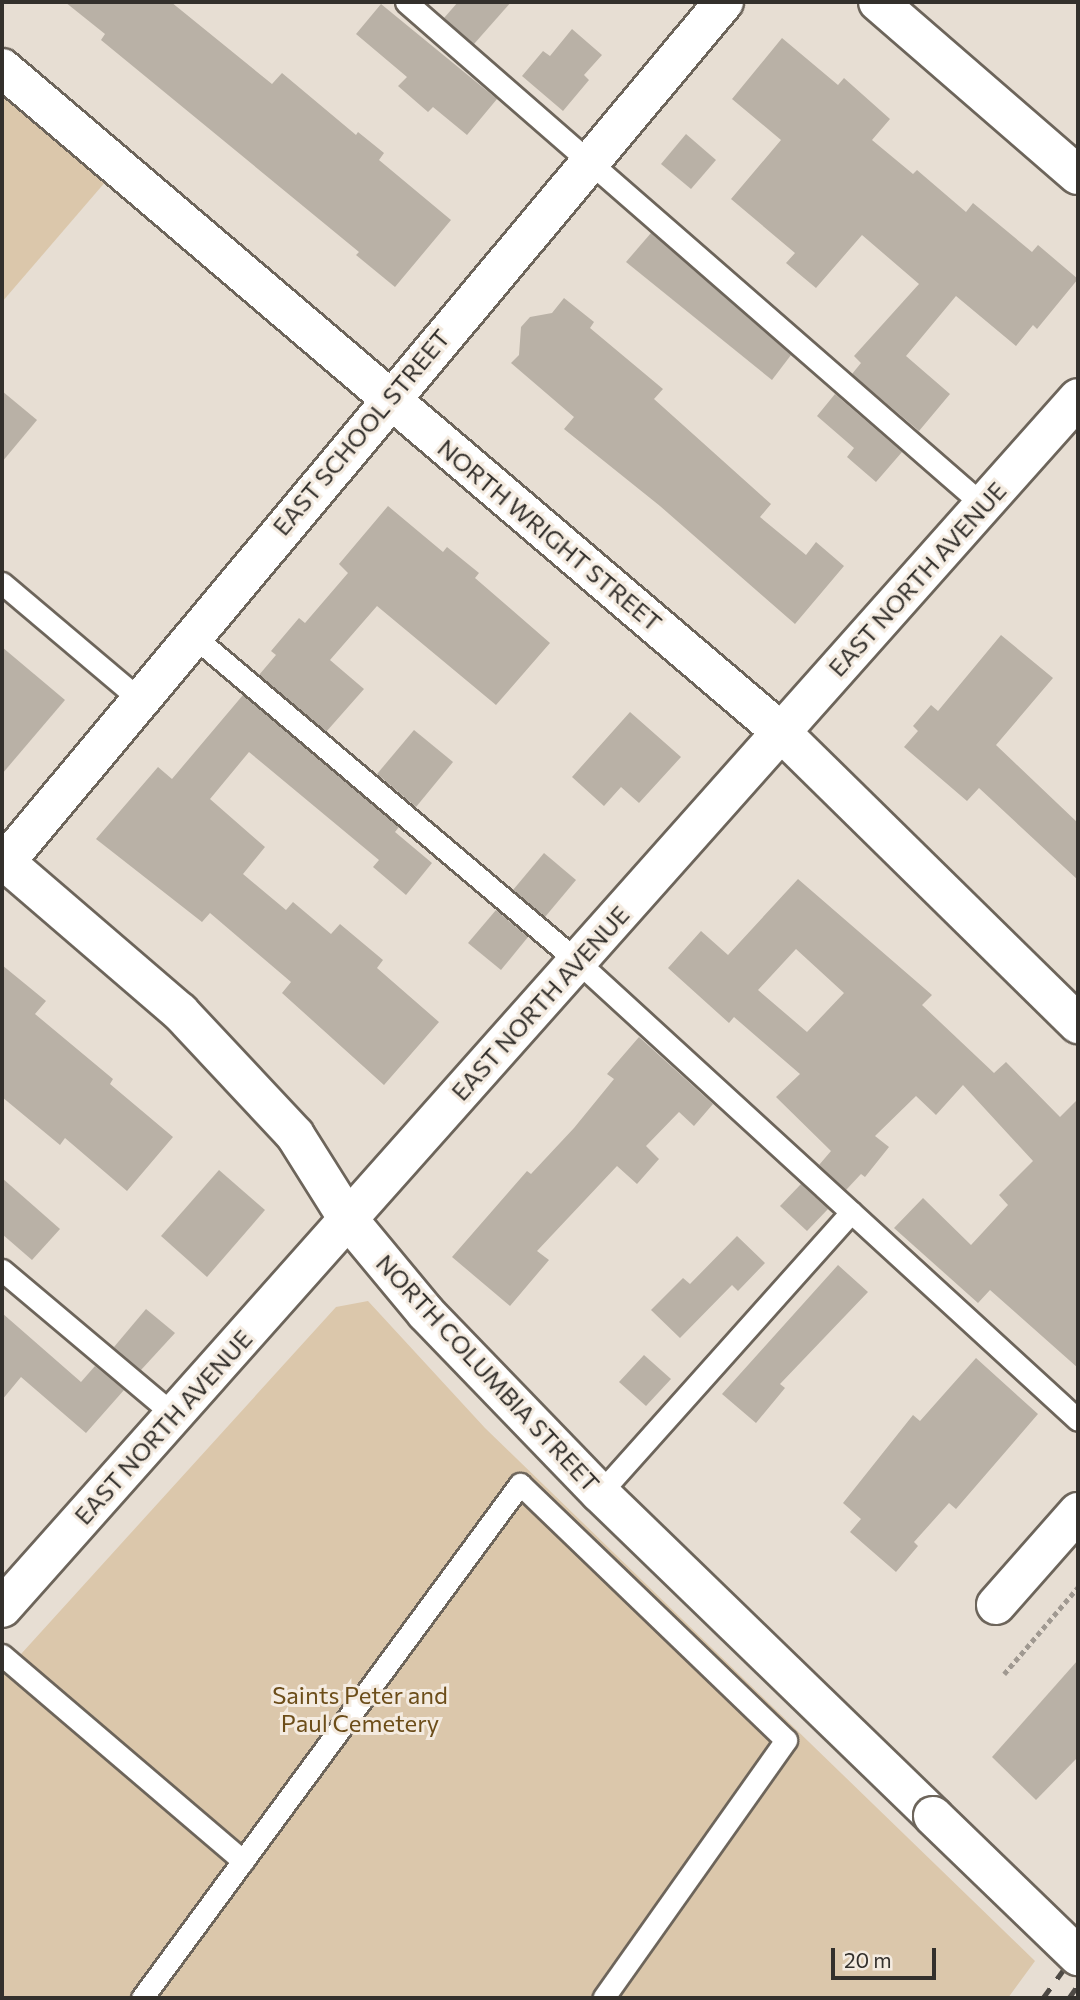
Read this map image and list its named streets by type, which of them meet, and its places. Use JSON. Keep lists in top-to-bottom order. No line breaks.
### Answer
{"streets":{"street":["EAST SCHOOL STREET","NORTH WRIGHT STREET","EAST NORTH AVENUE","NORTH COLUMBIA STREET"]},"crossings":[["EAST SCHOOL STREET","NORTH WRIGHT STREET"],["EAST SCHOOL STREET","NORTH COLUMBIA STREET"],["NORTH WRIGHT STREET","EAST NORTH AVENUE"],["EAST NORTH AVENUE","NORTH COLUMBIA STREET"]],"parks":["Saints Peter and Paul Cemetery"],"scale_bar":"20 m"}
